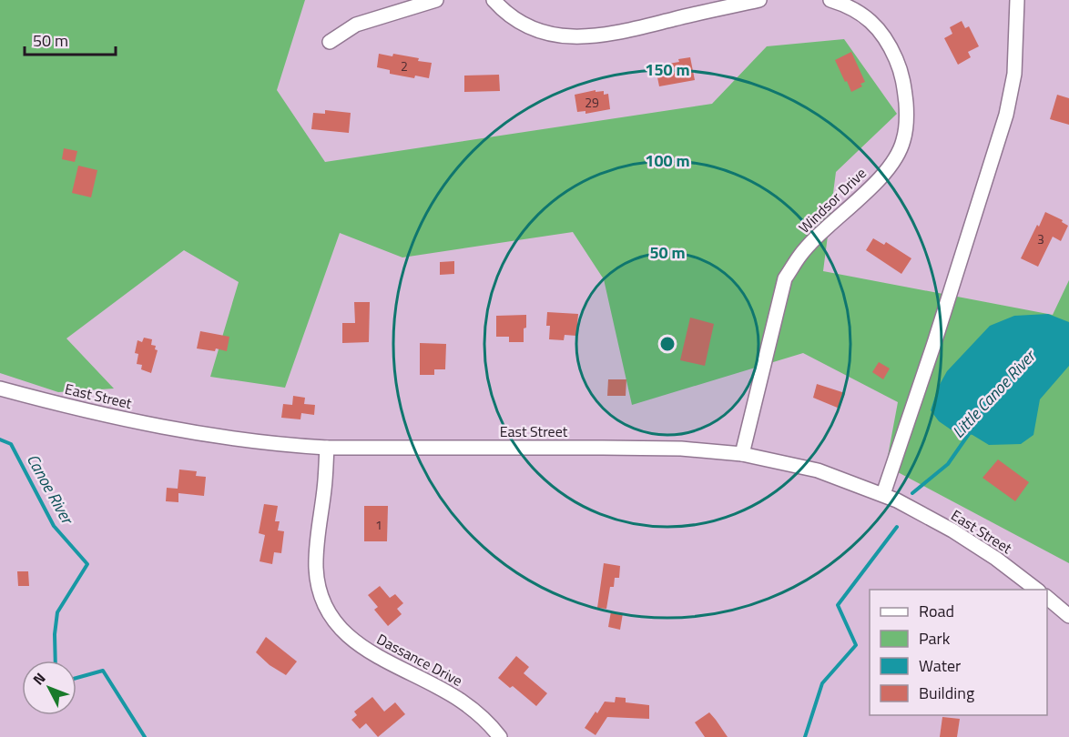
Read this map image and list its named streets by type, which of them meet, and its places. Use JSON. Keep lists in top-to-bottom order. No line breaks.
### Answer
{"streets":{"street":["Windsor Drive","East Street","Dassance Drive"]},"crossings":[["Windsor Drive","East Street"],["East Street","Dassance Drive"]],"water":["Little Canoe River","Canoe River"],"house_numbers":["2","29","3","1"],"legend":["Road","Park","Water","Building"],"scale_bar":"50 m","north":"top left","rings":["150 m","100 m","50 m"]}
